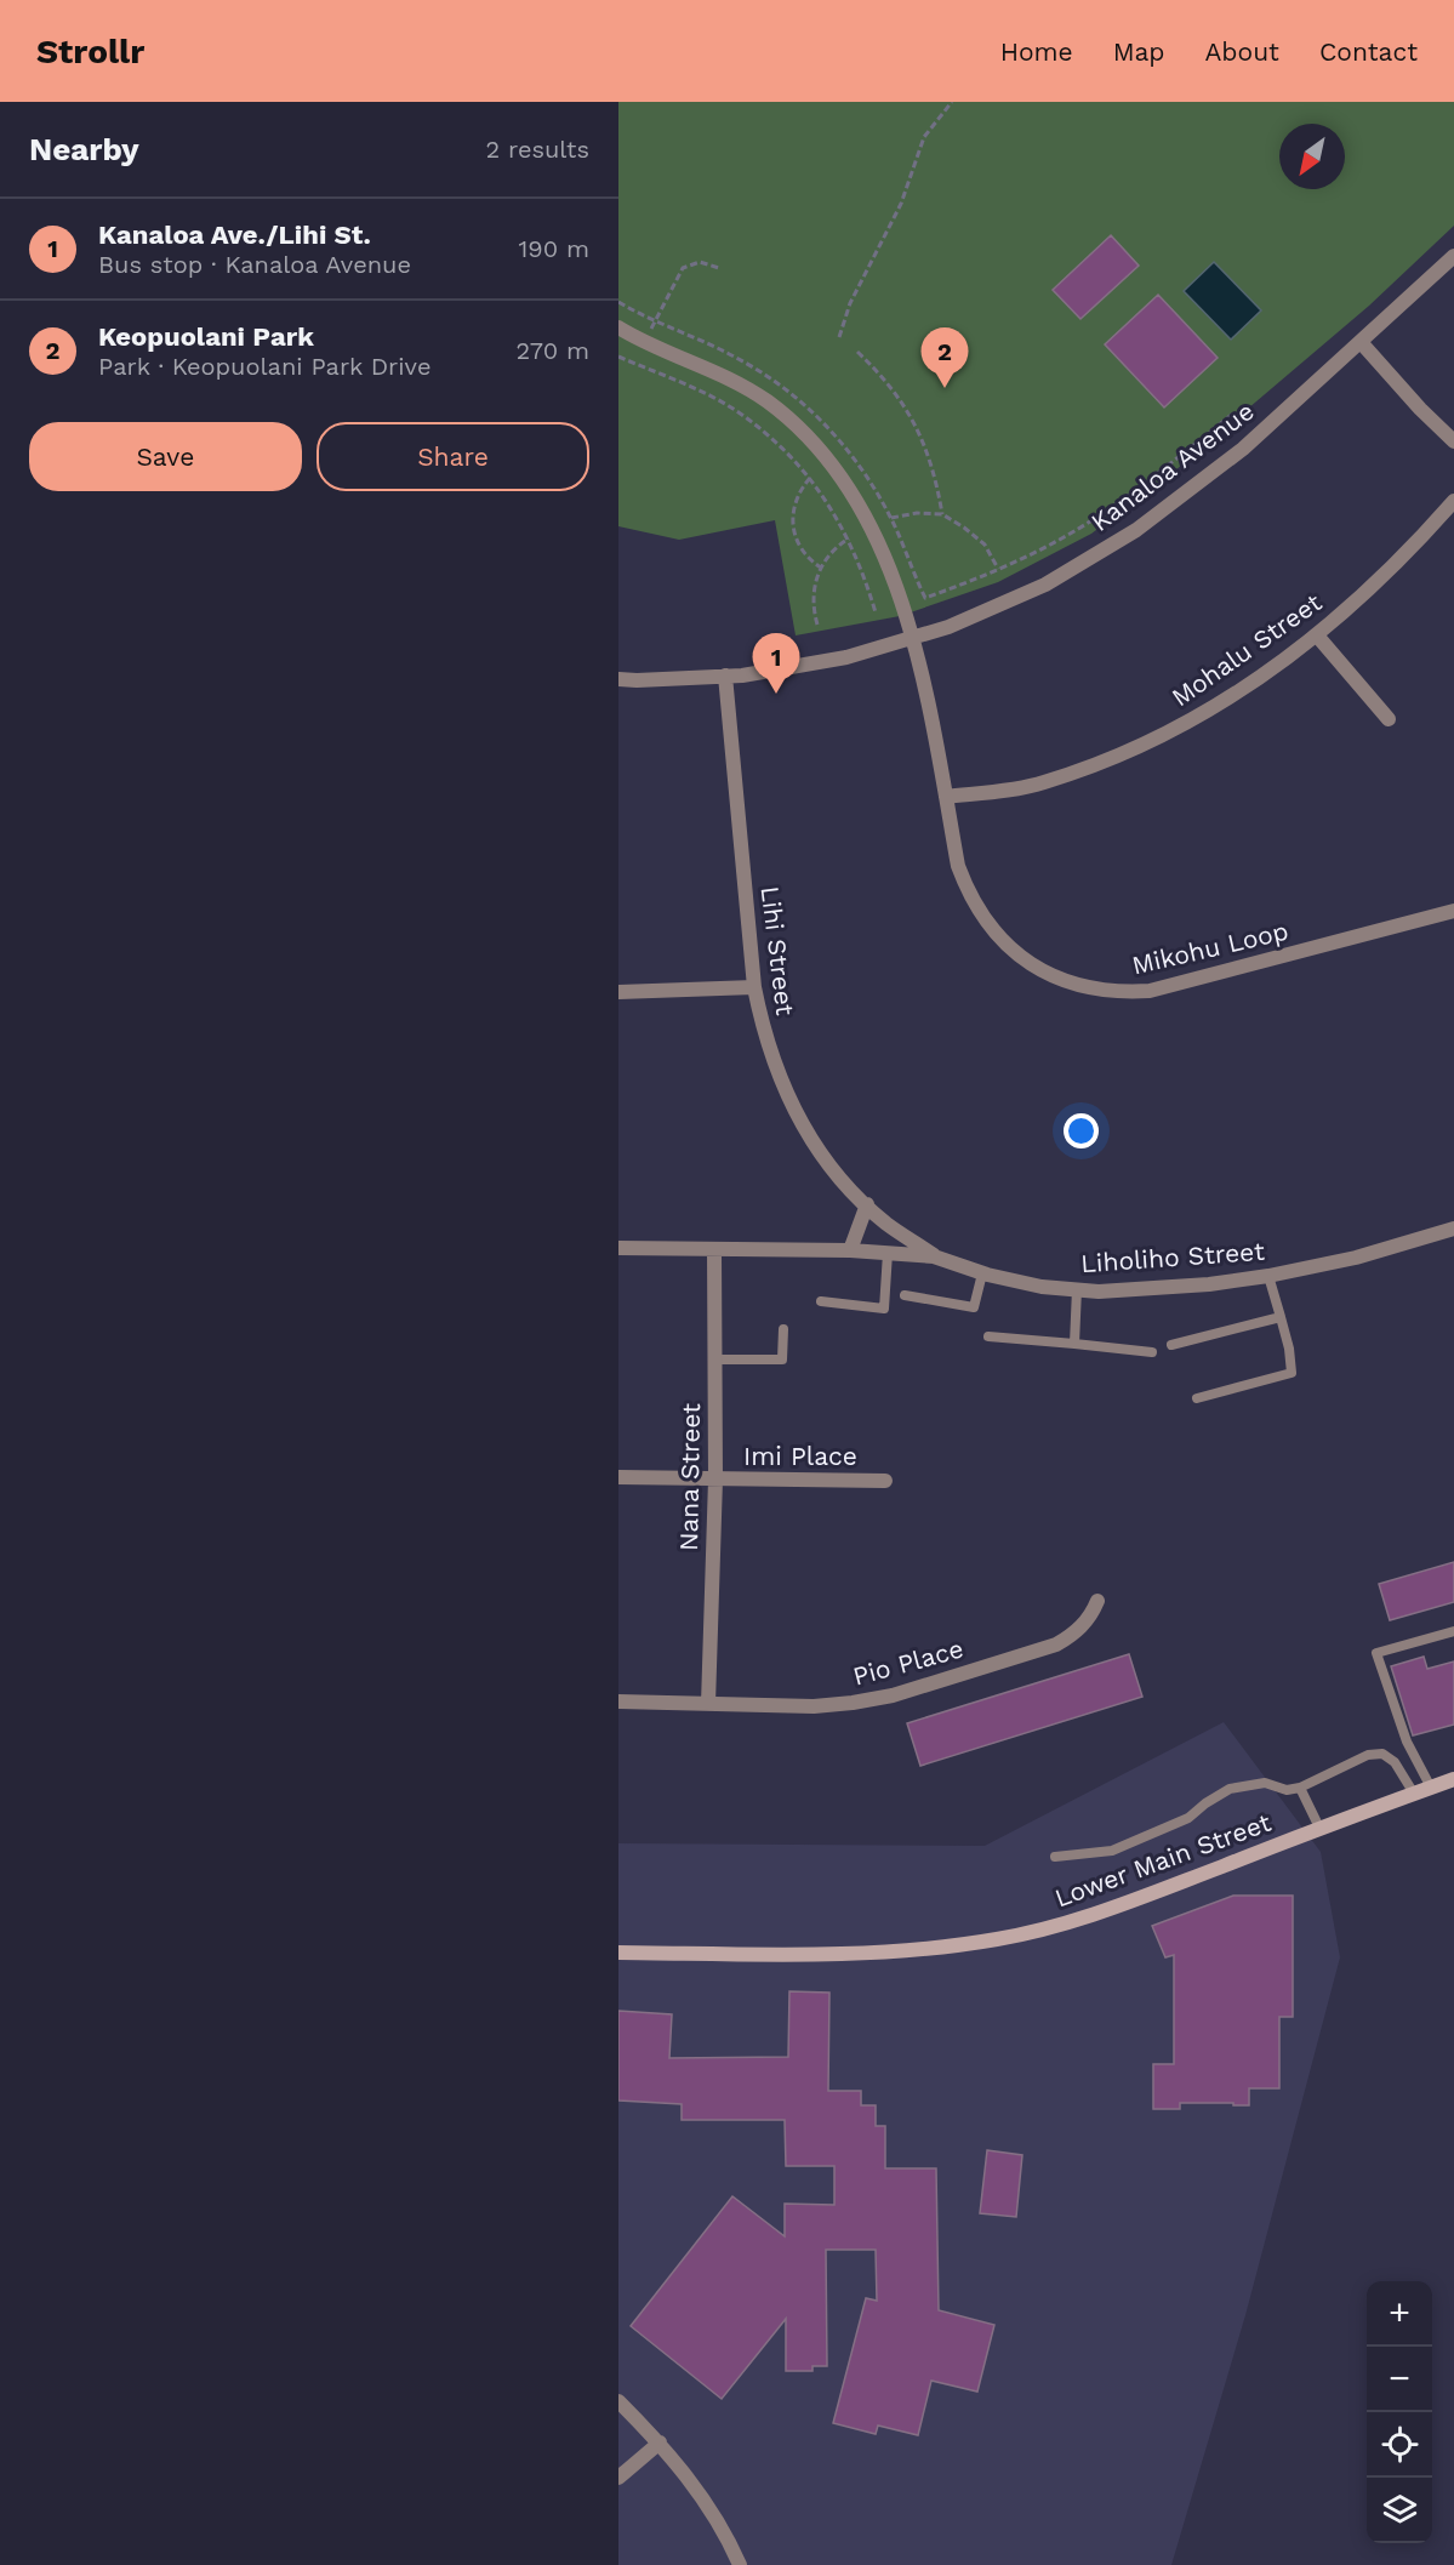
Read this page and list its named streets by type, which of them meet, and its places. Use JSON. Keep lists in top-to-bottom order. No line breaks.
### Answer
{"streets":{"street":["Kanaloa Avenue","Mohalu Street","Mikohu Loop","Lihi Street","Liholiho Street","Imi Place","Nana Street","Pio Place","Lower Main Street"]},"crossings":[["Kanaloa Avenue","Mikohu Loop"],["Kanaloa Avenue","Lihi Street"],["Mohalu Street","Mikohu Loop"],["Lihi Street","Liholiho Street"],["Liholiho Street","Nana Street"],["Imi Place","Nana Street"],["Nana Street","Pio Place"]],"north":"bottom left","page":{"header":"Strollr","nav":["Home","Map","About","Contact"],"heading":["Nearby","2 results"],"list":[{"mark":"1","name":"Kanaloa Ave./Lihi St.","note":"Bus stop · Kanaloa Avenue","value":"190 m"},{"mark":"2","name":"Keopuolani Park","note":"Park · Keopuolani Park Drive","value":"270 m"}],"pins":["2","1"],"buttons":["Save","Share"],"map_buttons":["+","−"]}}
